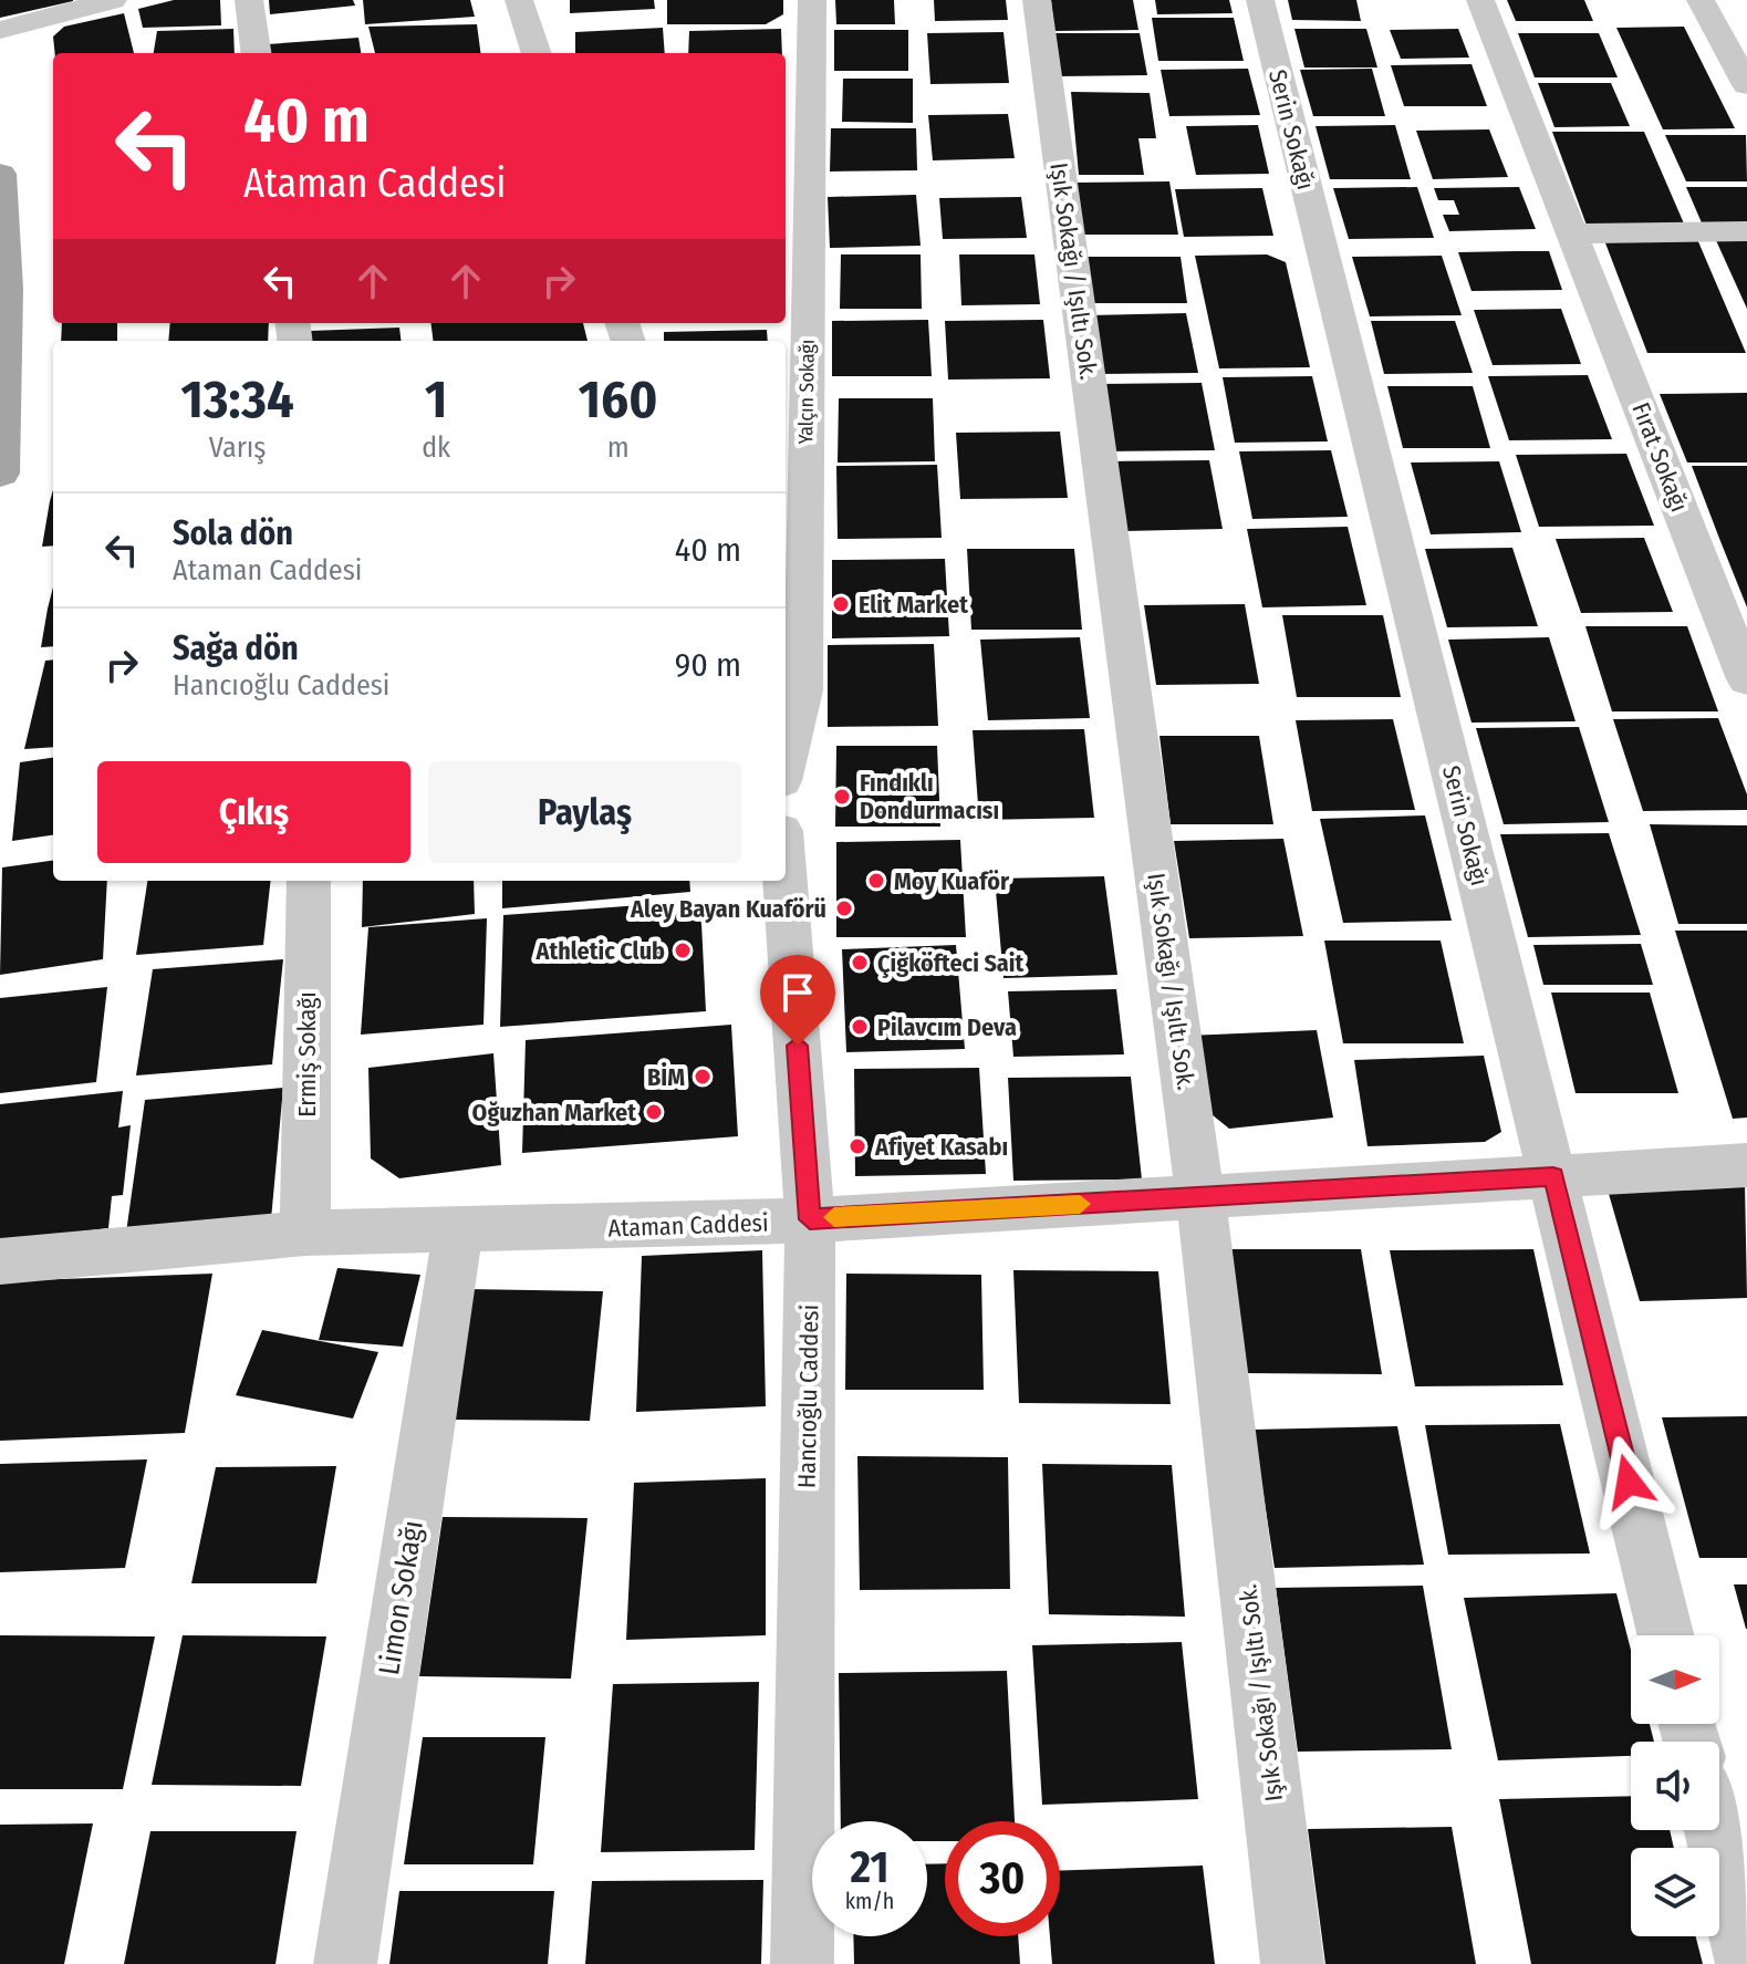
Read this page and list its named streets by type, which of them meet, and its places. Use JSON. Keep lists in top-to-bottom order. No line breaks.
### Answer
{"streets":{"street":["Serin Sokağı","Işık Sokağı / Işıltı Sok.","Yalçın Sokağı","Fırat Sokağı","Ermiş Sokağı","Ataman Caddesi","Hancıoğlu Caddesi","Limon Sokağı"]},"crossings":[["Serin Sokağı","Ataman Caddesi"],["Işık Sokağı / Işıltı Sok.","Ataman Caddesi"],["Ermiş Sokağı","Ataman Caddesi"],["Ataman Caddesi","Hancıoğlu Caddesi"],["Ataman Caddesi","Limon Sokağı"]],"places":["Elit Market","Fındıklı Dondurmacısı","Moy Kuaför","Aley Bayan Kuaförü","Athletic Club","Çiğköfteci Sait","Pilavcım Deva","BİM","Oğuzhan Market","Afiyet Kasabı"],"north":"right","page":{"turn":["40 m","Ataman Caddesi"],"eta":["13:34","Varış","1","dk","160","m"],"list":[{"name":"Sola dön","note":"Ataman Caddesi","value":"40 m"},{"name":"Sağa dön","note":"Hancıoğlu Caddesi","value":"90 m"}],"buttons":["Çıkış","Paylaş"],"speed":"21 km/h","limit":"30"}}
